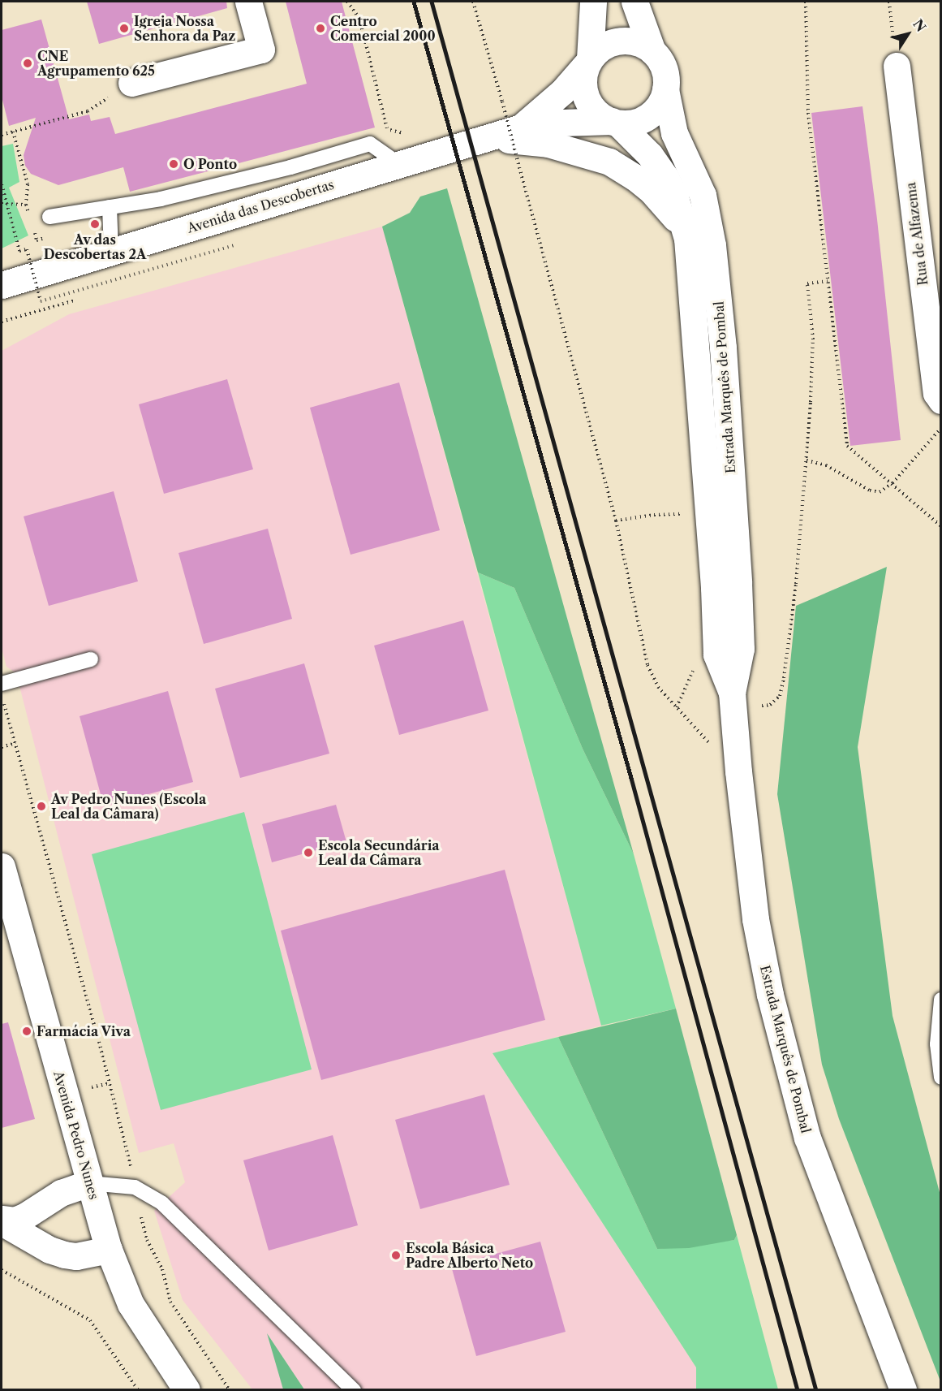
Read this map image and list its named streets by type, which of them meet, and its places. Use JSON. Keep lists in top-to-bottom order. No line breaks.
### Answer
{"streets":{"street":["Avenida das Descobertas","Rua de Alfazema","Estrada Marquês de Pombal","Avenida Pedro Nunes"]},"crossings":[["Avenida das Descobertas","Estrada Marquês de Pombal"]],"places":["Igreja Nossa Senhora da Paz","Centro Comercial 2000","CNE Agrupamento 625","O Ponto","Av das Descobertas 2A","Av Pedro Nunes (Escola Leal da Câmara)","Escola Secundária Leal da Câmara","Farmácia Viva","Escola Básica Padre Alberto Neto"],"north":"top right"}
